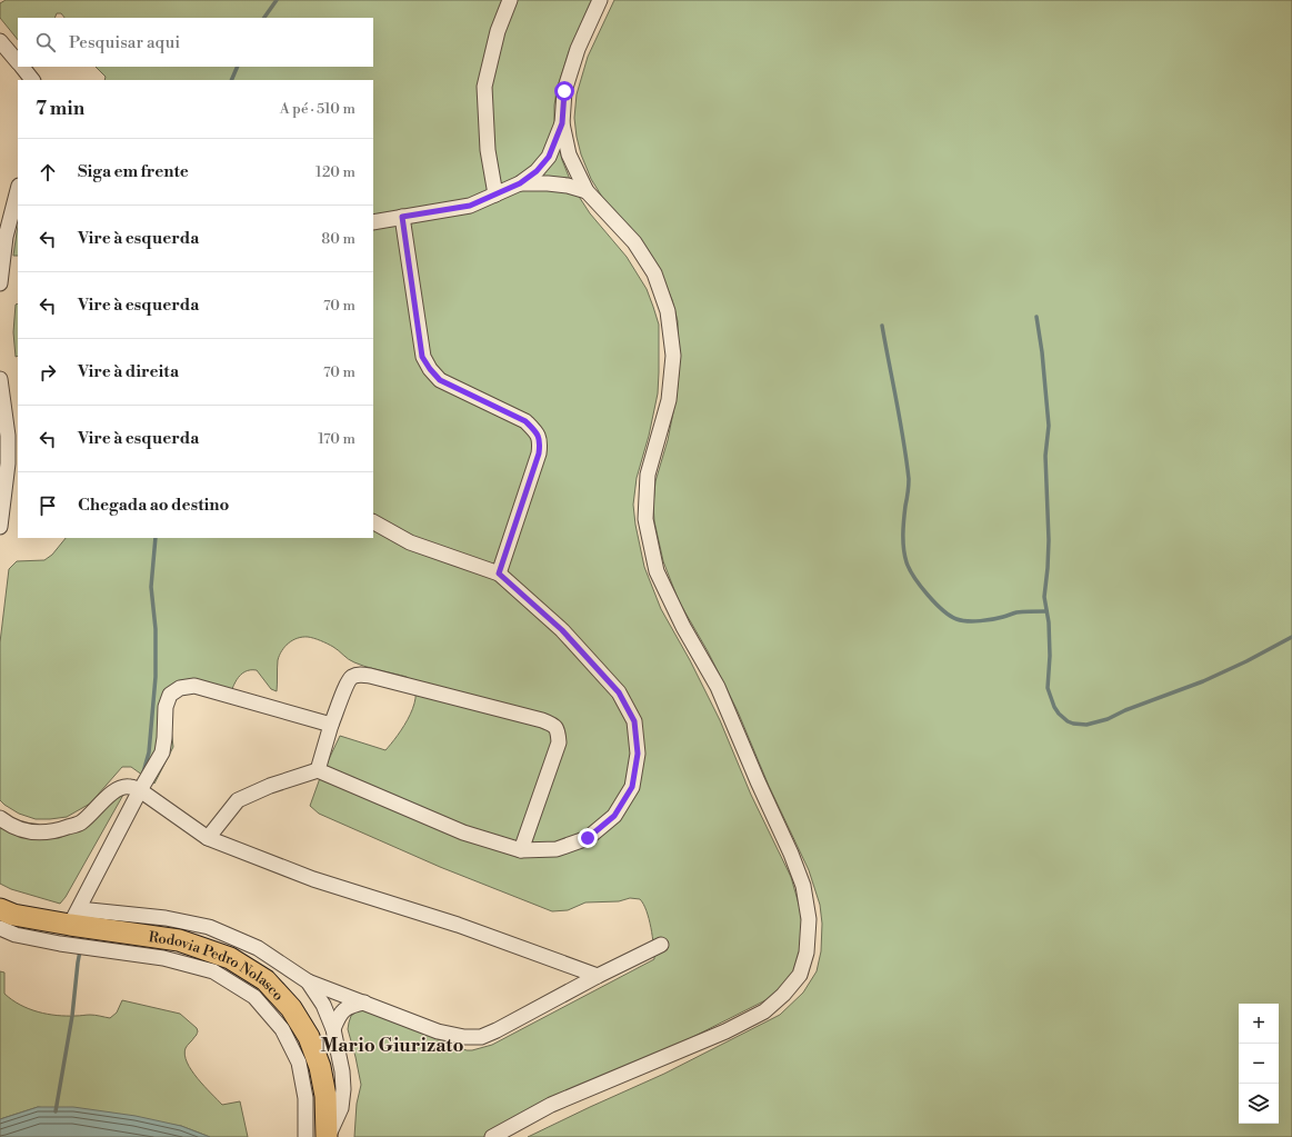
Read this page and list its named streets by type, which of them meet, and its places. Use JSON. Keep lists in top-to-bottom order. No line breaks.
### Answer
{"streets":{"highway":["Rodovia Pedro Nolasco"]},"districts":["Mario Giurizato"],"page":{"search":"Pesquisar aqui","heading":["7 min","A pé · 510 m"],"list":[["Siga em frente","120 m"],["Vire à esquerda","80 m"],["Vire à esquerda","70 m"],["Vire à direita","70 m"],["Vire à esquerda","170 m"],"Chegada ao destino"],"map_buttons":["+","−"]}}
